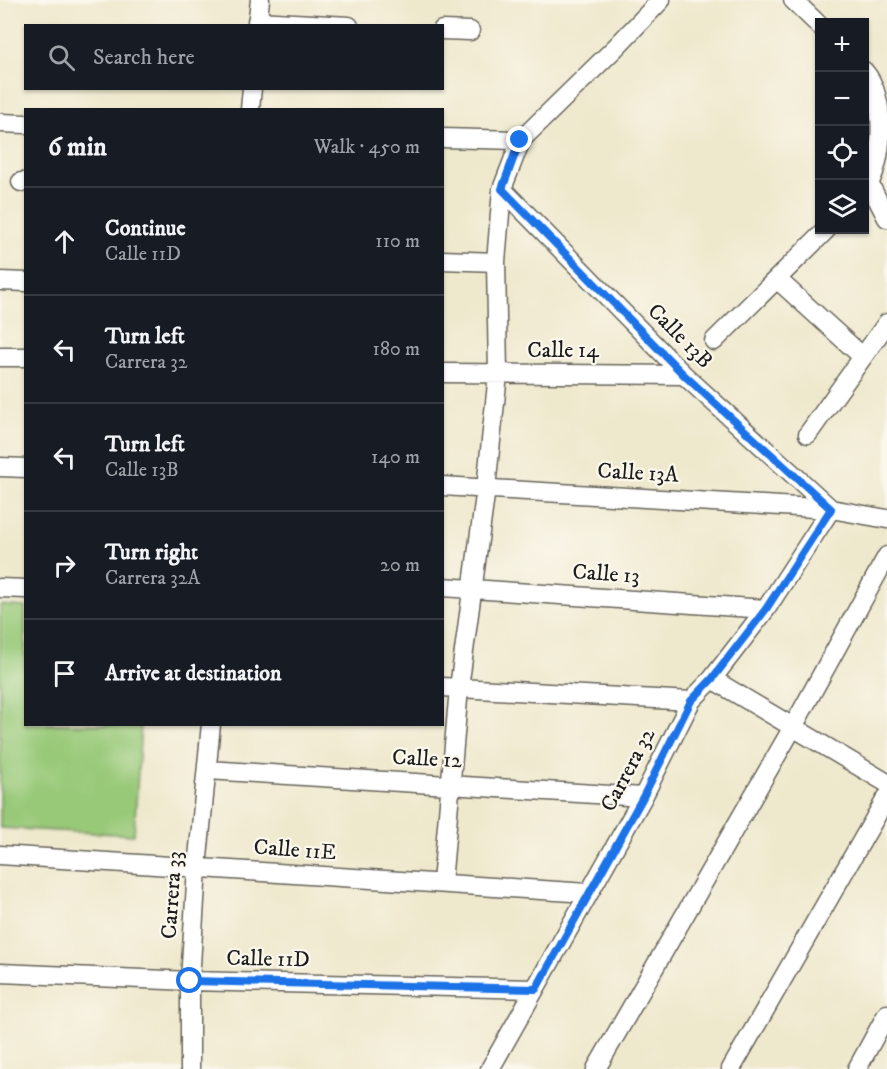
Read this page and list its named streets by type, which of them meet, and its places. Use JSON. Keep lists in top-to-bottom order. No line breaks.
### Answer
{"streets":{"street":["Calle 13B","Calle 14","Calle 13A","Calle 13","Calle 12","Carrera 32","Calle 11E","Carrera 33","Calle 11D"]},"crossings":[["Calle 13B","Calle 14"],["Calle 13B","Calle 13A"],["Calle 13B","Carrera 32"],["Calle 13A","Carrera 32"],["Calle 13","Carrera 32"],["Calle 12","Carrera 32"],["Calle 12","Carrera 33"],["Carrera 32","Calle 11E"],["Carrera 32","Calle 11D"],["Calle 11E","Carrera 33"],["Carrera 33","Calle 11D"]],"page":{"map_buttons":["+","−"],"search":"Search here","heading":["6 min","Walk · 450 m"],"list":[["Continue","Calle 11D","110 m"],["Turn left","Carrera 32","180 m"],["Turn left","Calle 13B","140 m"],["Turn right","Carrera 32A","20 m"],"Arrive at destination"]}}
